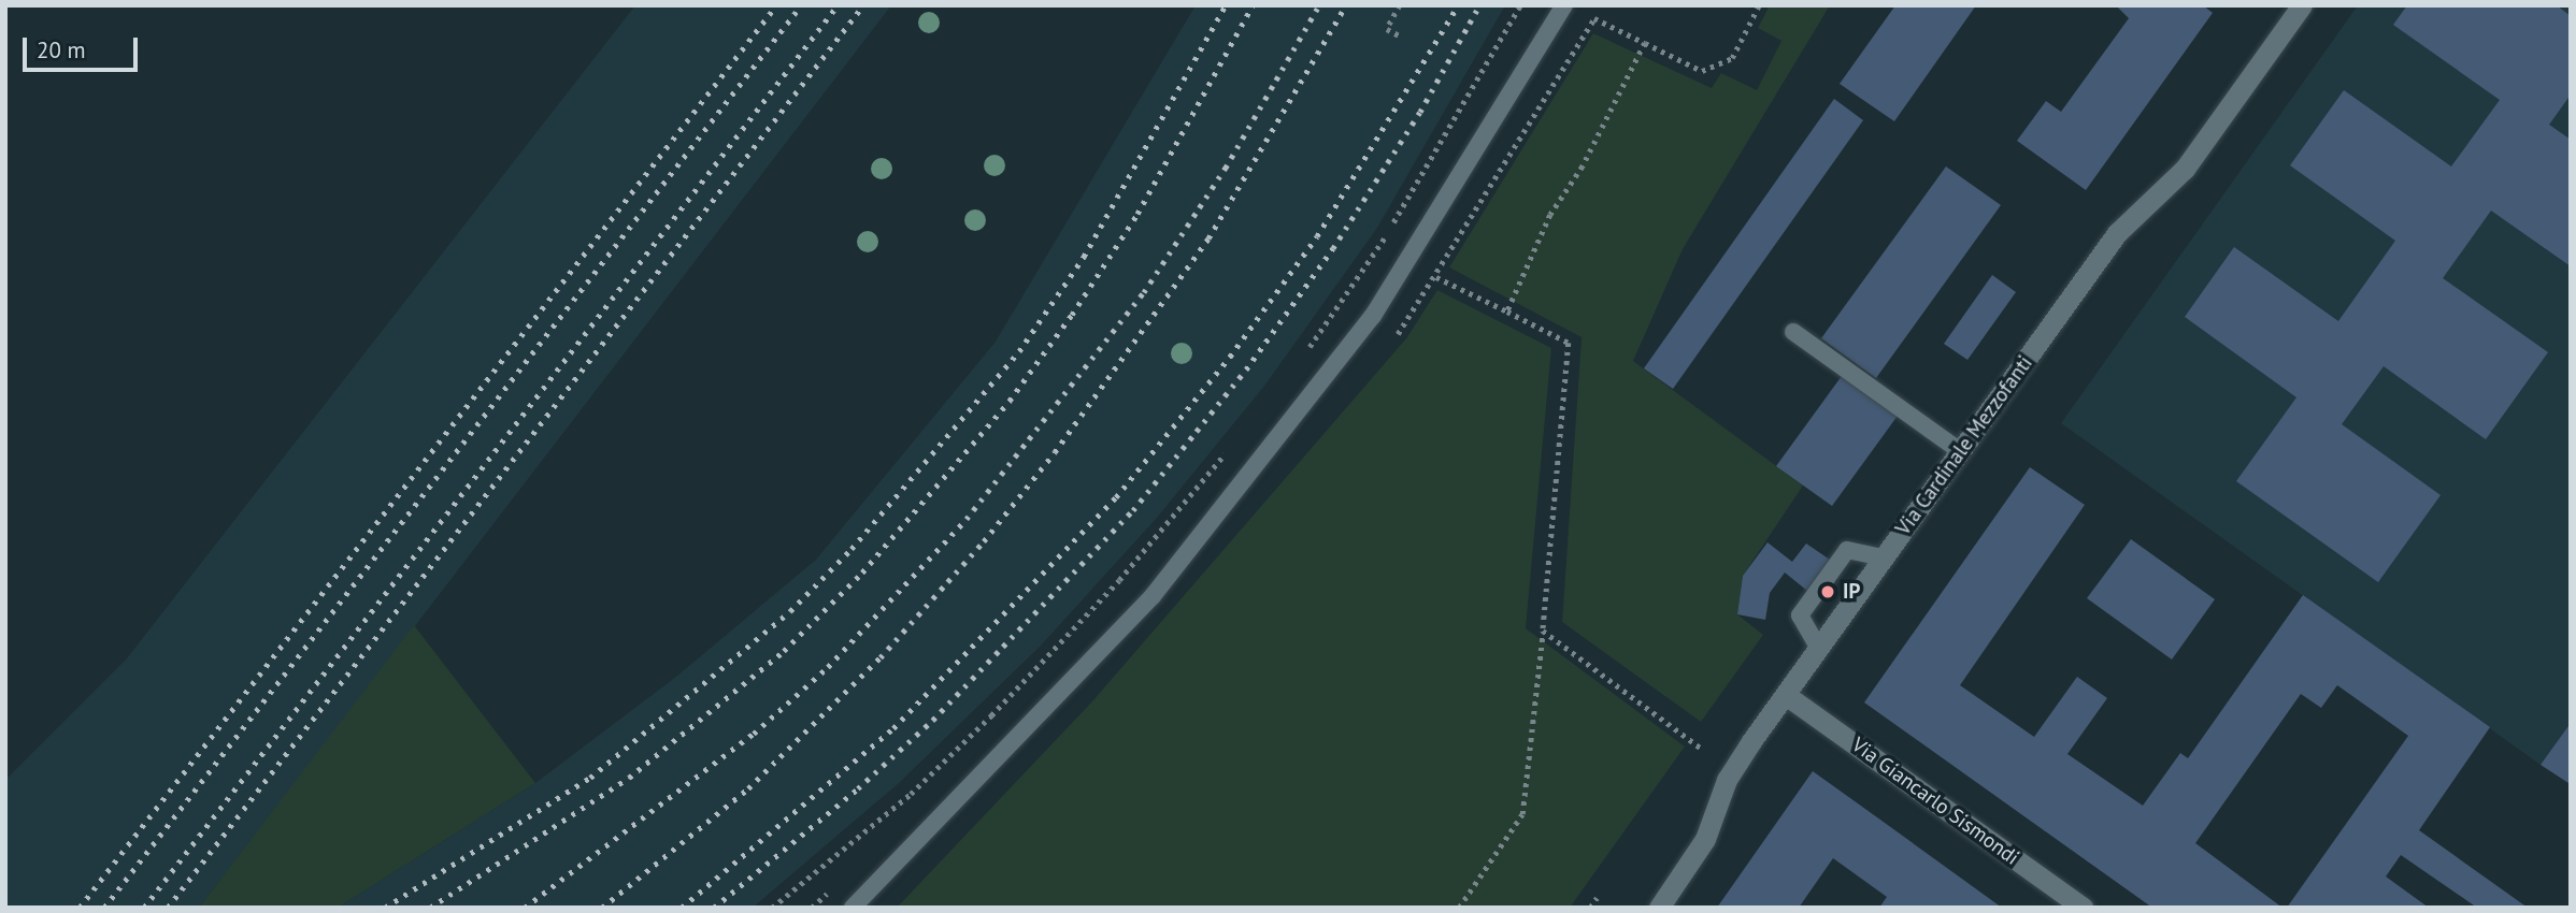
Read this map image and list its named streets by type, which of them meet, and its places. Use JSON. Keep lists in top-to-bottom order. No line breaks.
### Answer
{"streets":{"street":["Via Cardinale Mezzofanti","Via Giancarlo Sismondi"]},"crossings":[["Via Cardinale Mezzofanti","Via Giancarlo Sismondi"]],"places":["IP"],"scale_bar":"20 m"}
